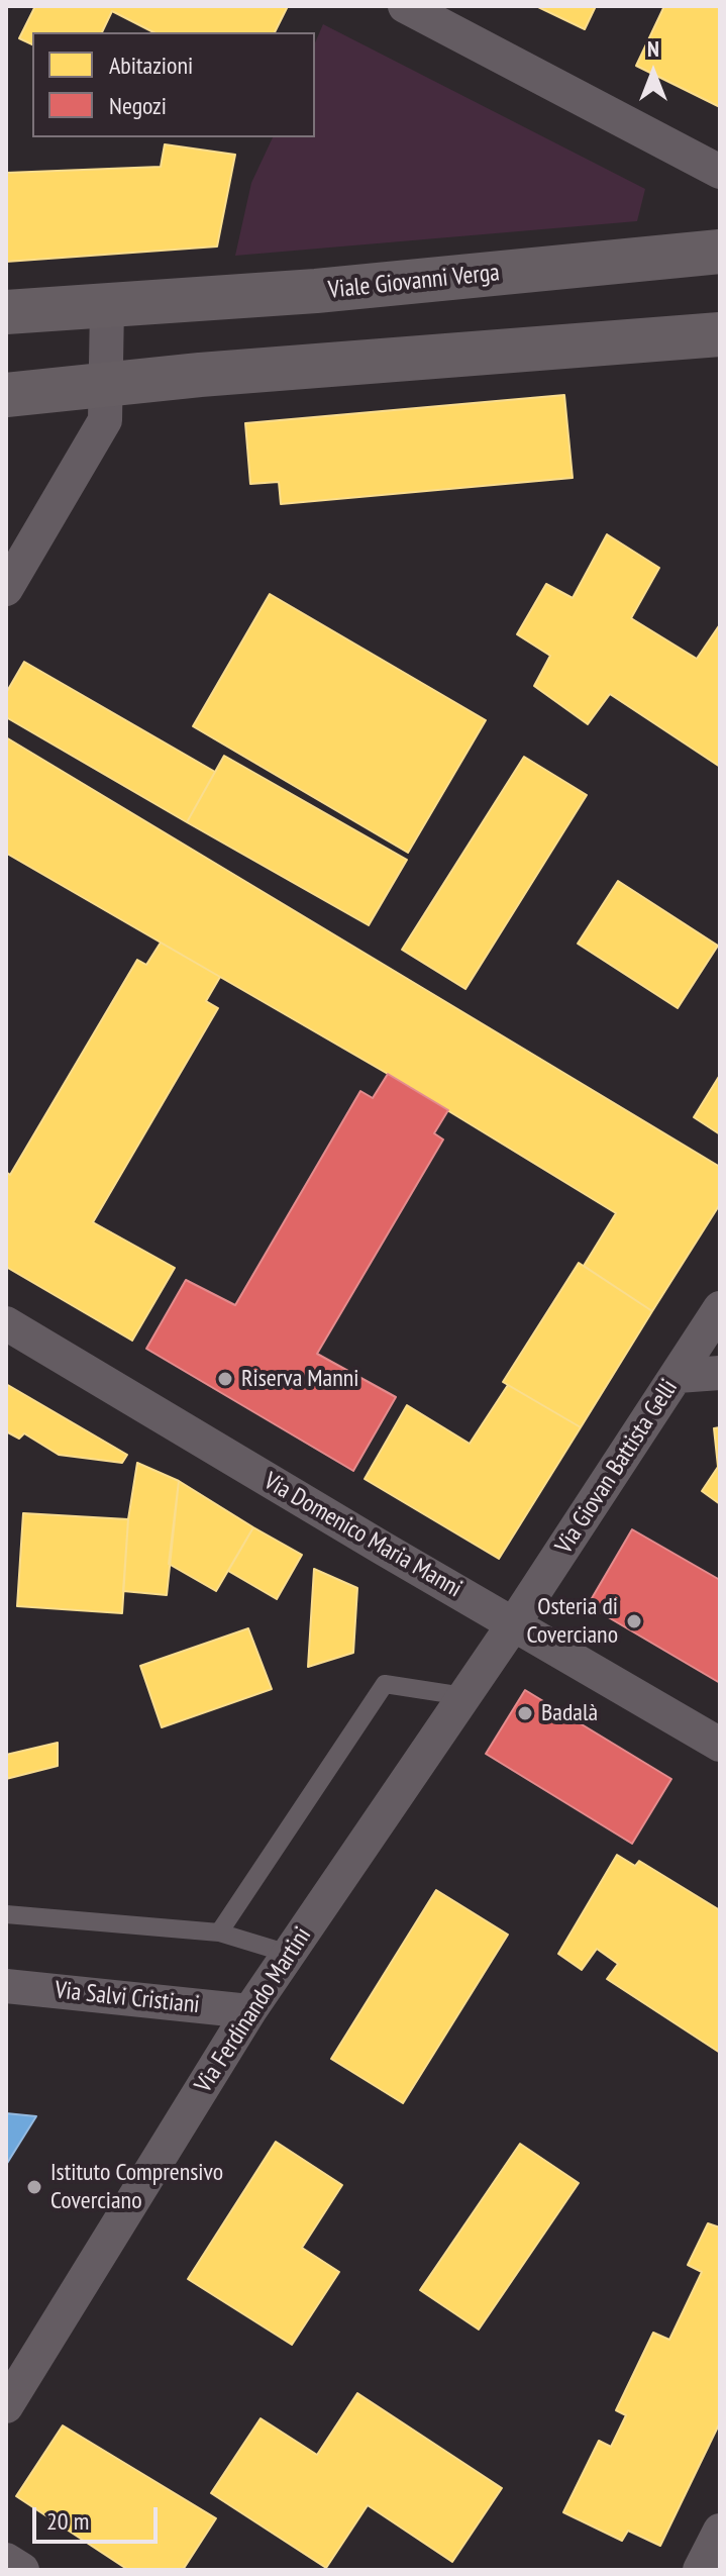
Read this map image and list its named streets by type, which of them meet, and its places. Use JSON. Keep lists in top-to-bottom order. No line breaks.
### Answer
{"streets":{"main road":["Viale Giovanni Verga"],"street":["Via Giovan Battista Gelli","Via Domenico Maria Manni","Via Salvi Cristiani","Via Ferdinando Martini"]},"crossings":[["Via Giovan Battista Gelli","Via Domenico Maria Manni"],["Via Giovan Battista Gelli","Via Ferdinando Martini"],["Via Domenico Maria Manni","Via Ferdinando Martini"],["Via Salvi Cristiani","Via Ferdinando Martini"]],"places":["Riserva Manni","Osteria di Coverciano","Badalà","Istituto Comprensivo Coverciano"],"legend":["Abitazioni","Negozi"],"scale_bar":"20 m","north":"top"}
